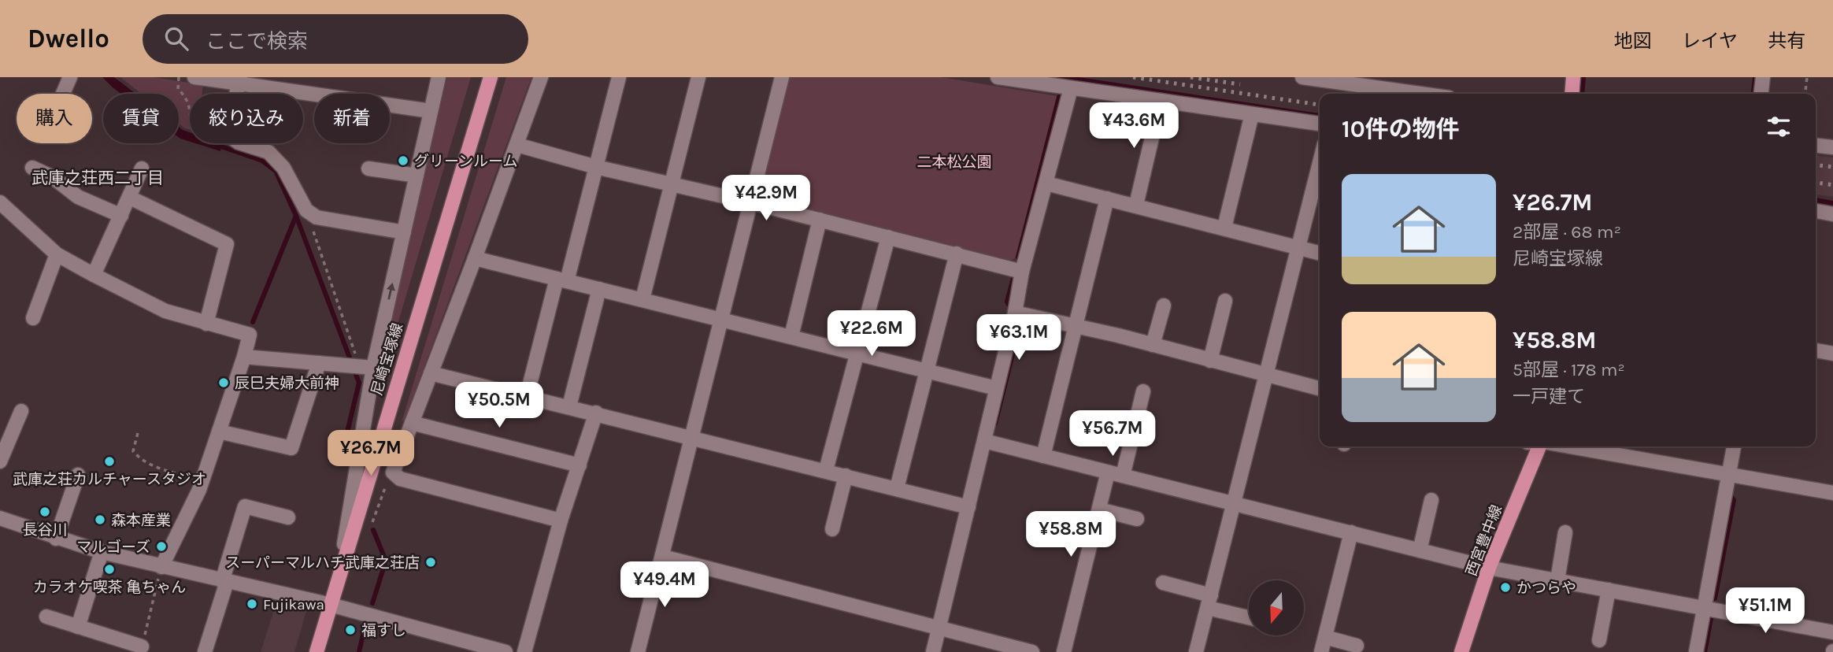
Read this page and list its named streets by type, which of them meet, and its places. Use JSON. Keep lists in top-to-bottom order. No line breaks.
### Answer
{"streets":{"main road":["尼崎宝塚線","西宮豊中線"]},"districts":["武庫之荘西二丁目"],"parks":["二本松公園"],"places":["グリーンルーム","辰巳夫婦大前神","武庫之荘カルチャースタジオ","長谷川","森本産業","マルゴーズ","スーパーマルハチ武庫之荘店","カラオケ喫茶 亀ちゃん","かつらや","Fujikawa","福すし"],"north":"bottom","page":{"header":"Dwello","search":"ここで検索","nav":["地図","レイヤ","共有"],"chip":["購入","賃貸","絞り込み","新着"],"heading":"10件の物件","price":["¥43.6M","¥42.9M","¥22.6M","¥63.1M","¥50.5M","¥56.7M","¥26.7M","¥58.8M","¥49.4M","¥51.1M"],"list":[{"name":"¥26.7M","note":"2部屋 · 68 m² · 尼崎宝塚線"},{"name":"¥58.8M","note":"5部屋 · 178 m² · 一戸建て"}]}}
